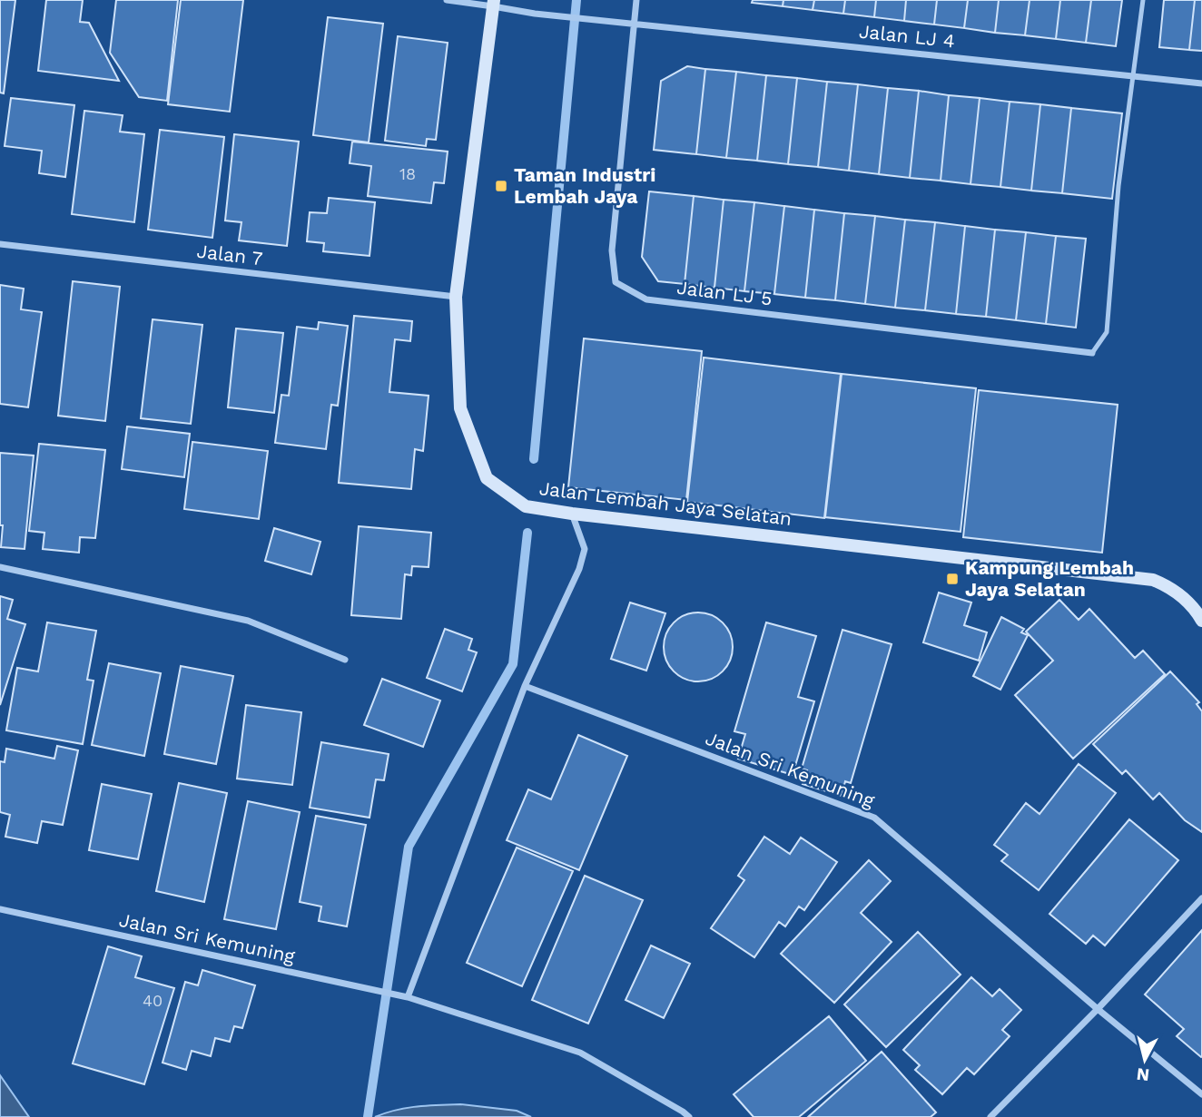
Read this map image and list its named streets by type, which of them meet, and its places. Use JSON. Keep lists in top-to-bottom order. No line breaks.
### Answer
{"streets":{"street":["Jalan LJ 4","Jalan 7","Jalan LJ 5","Jalan Lembah Jaya Selatan","Jalan Sri Kemuning"]},"crossings":[["Jalan LJ 4","Jalan LJ 5"],["Jalan LJ 4","Jalan Lembah Jaya Selatan"],["Jalan 7","Jalan Lembah Jaya Selatan"]],"places":{"transit":["Taman Industri Lembah Jaya","Kampung Lembah Jaya Selatan"]},"house_numbers":["18","40"],"north":"bottom"}
